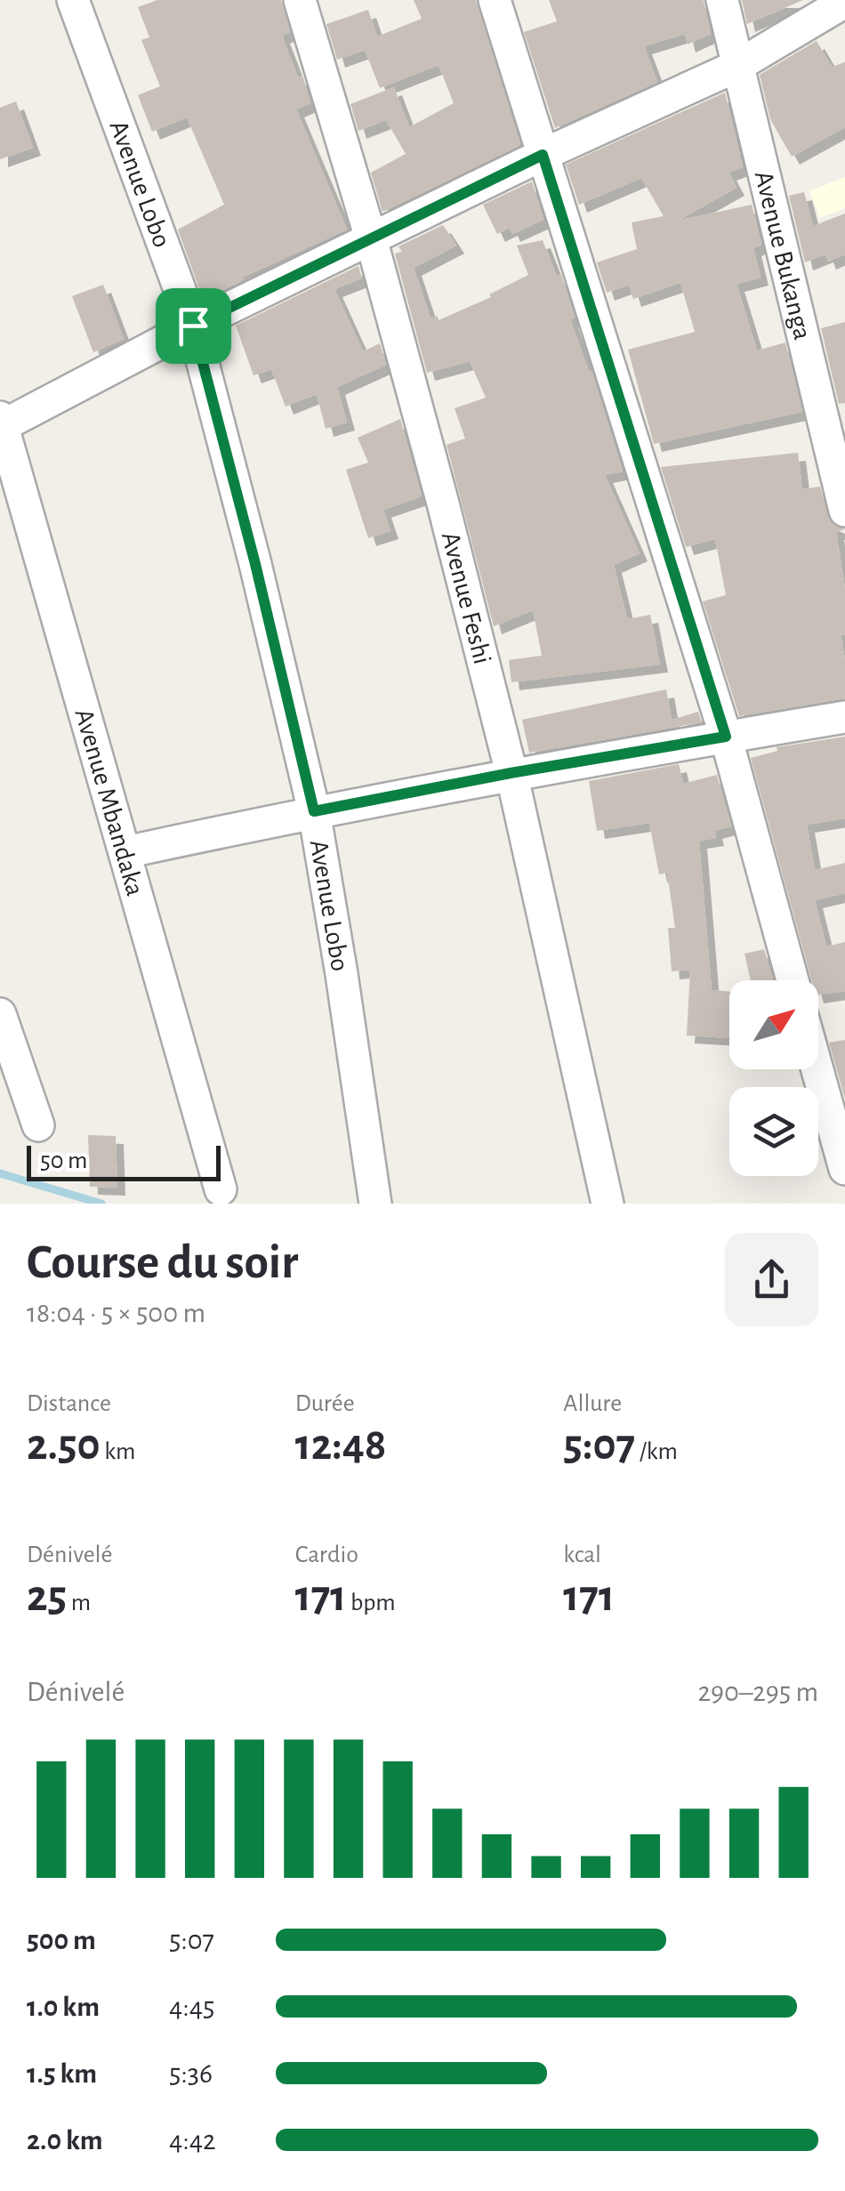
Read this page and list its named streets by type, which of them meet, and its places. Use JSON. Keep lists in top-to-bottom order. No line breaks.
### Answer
{"streets":{"street":["Avenue Lobo","Avenue Bukanga","Avenue Feshi","Avenue Mbandaka"]},"scale_bar":"50 m","north":"top right","page":{"scale":"50 m","heading":["Course du soir","18:04 · 5 × 500 m"],"stats":[["Distance","2.50 km"],["Durée","12:48"],["Allure","5:07 /km"],["Dénivelé","25 m"],["Cardio","171 bpm"],["kcal","171"]],"chart":["Dénivelé","290–295 m"],"list":[{"name":"500 m","note":"5:07"},{"name":"1.0 km","note":"4:45"},{"name":"1.5 km","note":"5:36"},{"name":"2.0 km","note":"4:42"}]}}
